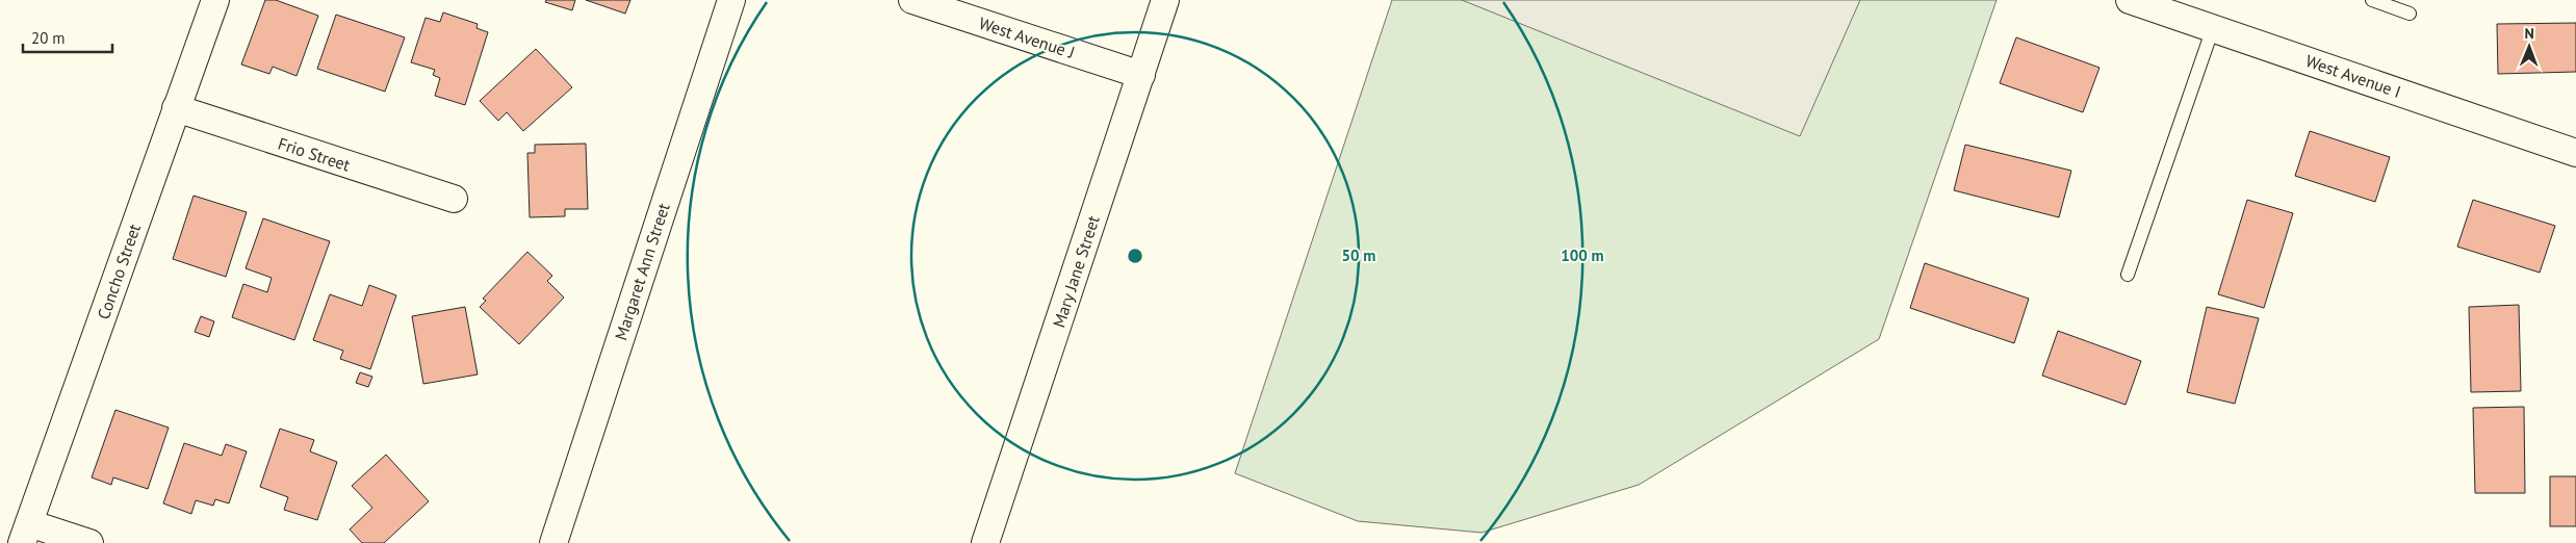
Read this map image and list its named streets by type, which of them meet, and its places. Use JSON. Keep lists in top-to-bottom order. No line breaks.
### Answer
{"streets":{"street":["West Avenue J","West Avenue I","Frio Street","Concho Street","Margaret Ann Street","Mary Jane Street"]},"crossings":[["West Avenue J","Mary Jane Street"],["Frio Street","Concho Street"]],"scale_bar":"20 m","north":"top","rings":["50 m","100 m"]}
